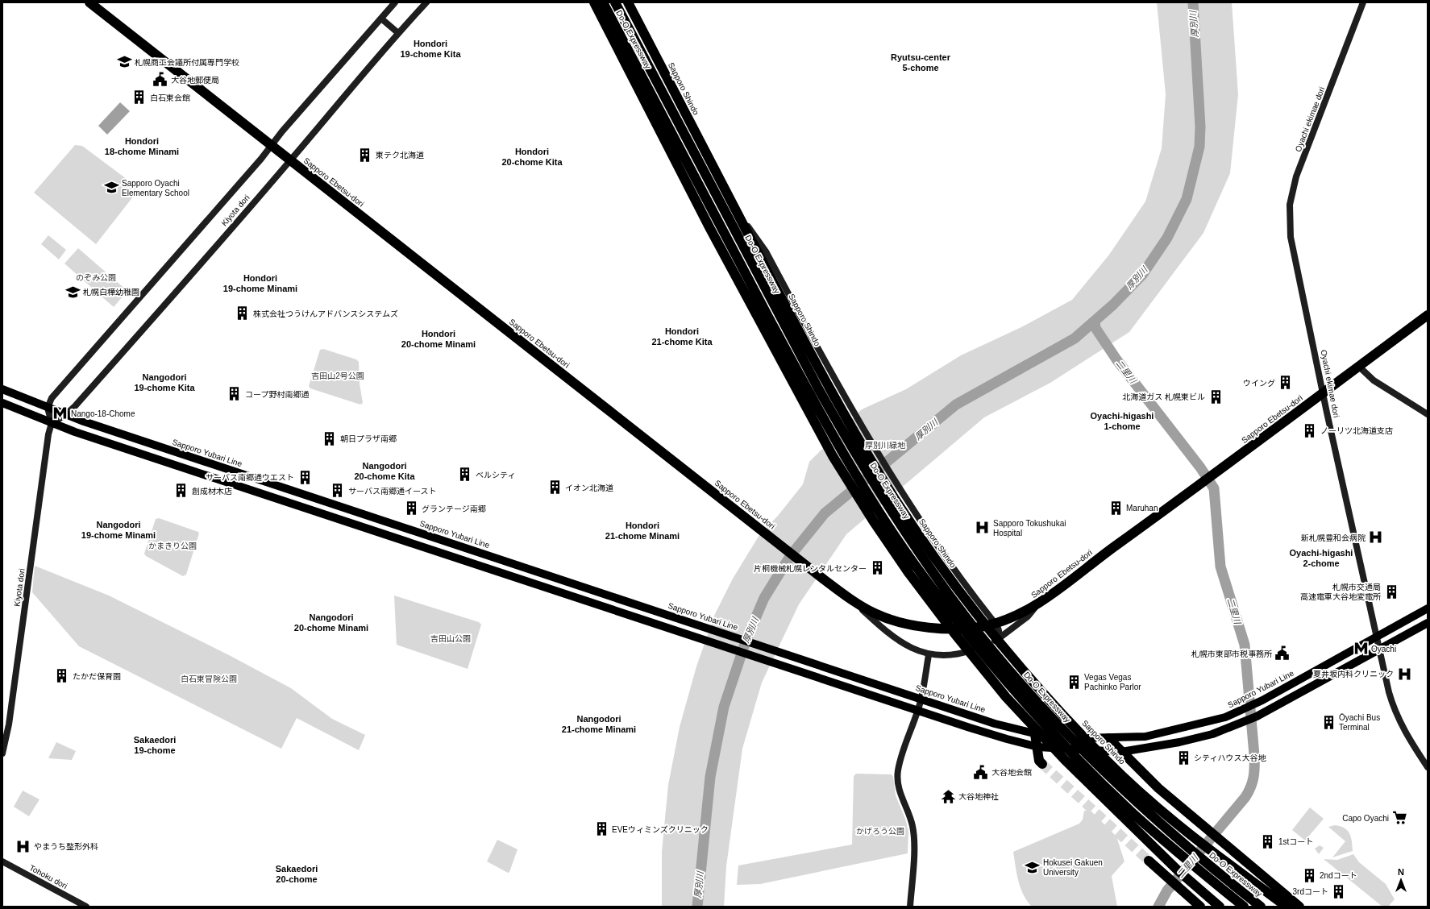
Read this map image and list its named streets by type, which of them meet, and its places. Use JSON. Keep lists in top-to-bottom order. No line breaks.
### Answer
{"streets":{"highway":["Do-O Expressway","Sapporo Shindo","Sapporo Ebetsu-dori"],"main road":["Sapporo Yubari Line"],"street":["Oyachi ekimae dori","Kiyota dori","Tohoku dori"]},"crossings":[["Oyachi ekimae dori","Sapporo Ebetsu-dori"],["Oyachi ekimae dori","Sapporo Yubari Line"],["Sapporo Ebetsu-dori","Kiyota dori"],["Kiyota dori","Sapporo Yubari Line"]],"districts":["Hondori 19-chome Kita","Ryutsu-center 5-chome","Hondori 18-chome Minami","Hondori 20-chome Kita","Hondori 19-chome Minami","Hondori 21-chome Kita","Hondori 20-chome Minami","Nangodori 19-chome Kita","Oyachi-higashi 1-chome","Nangodori 20-chome Kita","Nangodori 19-chome Minami","Hondori 21-chome Minami","Oyachi-higashi 2-chome","Nangodori 20-chome Minami","Nangodori 21-chome Minami","Sakaedori 19-chome","Sakaedori 20-chome"],"water":["厚別川","二里川"],"parks":["のぞみ公園","吉田山2号公園","厚別川緑地","かまきり公園","吉田山公園","白石東冒険公園","かげろう公園"],"places":{"school or university":["札幌商工会議所付属専門学校","Sapporo Oyachi Elementary School","札幌白樺幼稚園","Hokusei Gakuen University"],"public building":["大谷地郵便局","札幌市東部市税事務所","大谷地会館"],"building":["白石東会館","東テク北海道","株式会社つうけんアドバンスシステムズ","ウイング","コープ野村南郷通","北海道ガス 札幌東ビル","ノーリツ北海道支店","朝日プラザ南郷","ベルシティ","サーバス南郷通ウエスト","イオン北海道","創成材木店","サーバス南郷通イースト","Maruhan","グランテージ南郷","片桐機械札幌レンタルセンター","札幌市交通局 高速電車大谷地変電所","たかだ保育園","Vegas Vegas Pachinko Parlor","Ōyachi Bus Terminal","シティハウス大谷地","EVEウィミンズクリニック","1stコート","2ndコート","3rdコート"],"metro station":["Nango-18-Chome","Oyachi"],"hospital":["Sapporo Tokushukai Hospital","新札幌豊和会病院","夏井坂内科クリニック","やまうち整形外科"],"temple":["大谷地神社"],"supermarket":["Capo Oyachi"]},"north":"top"}
